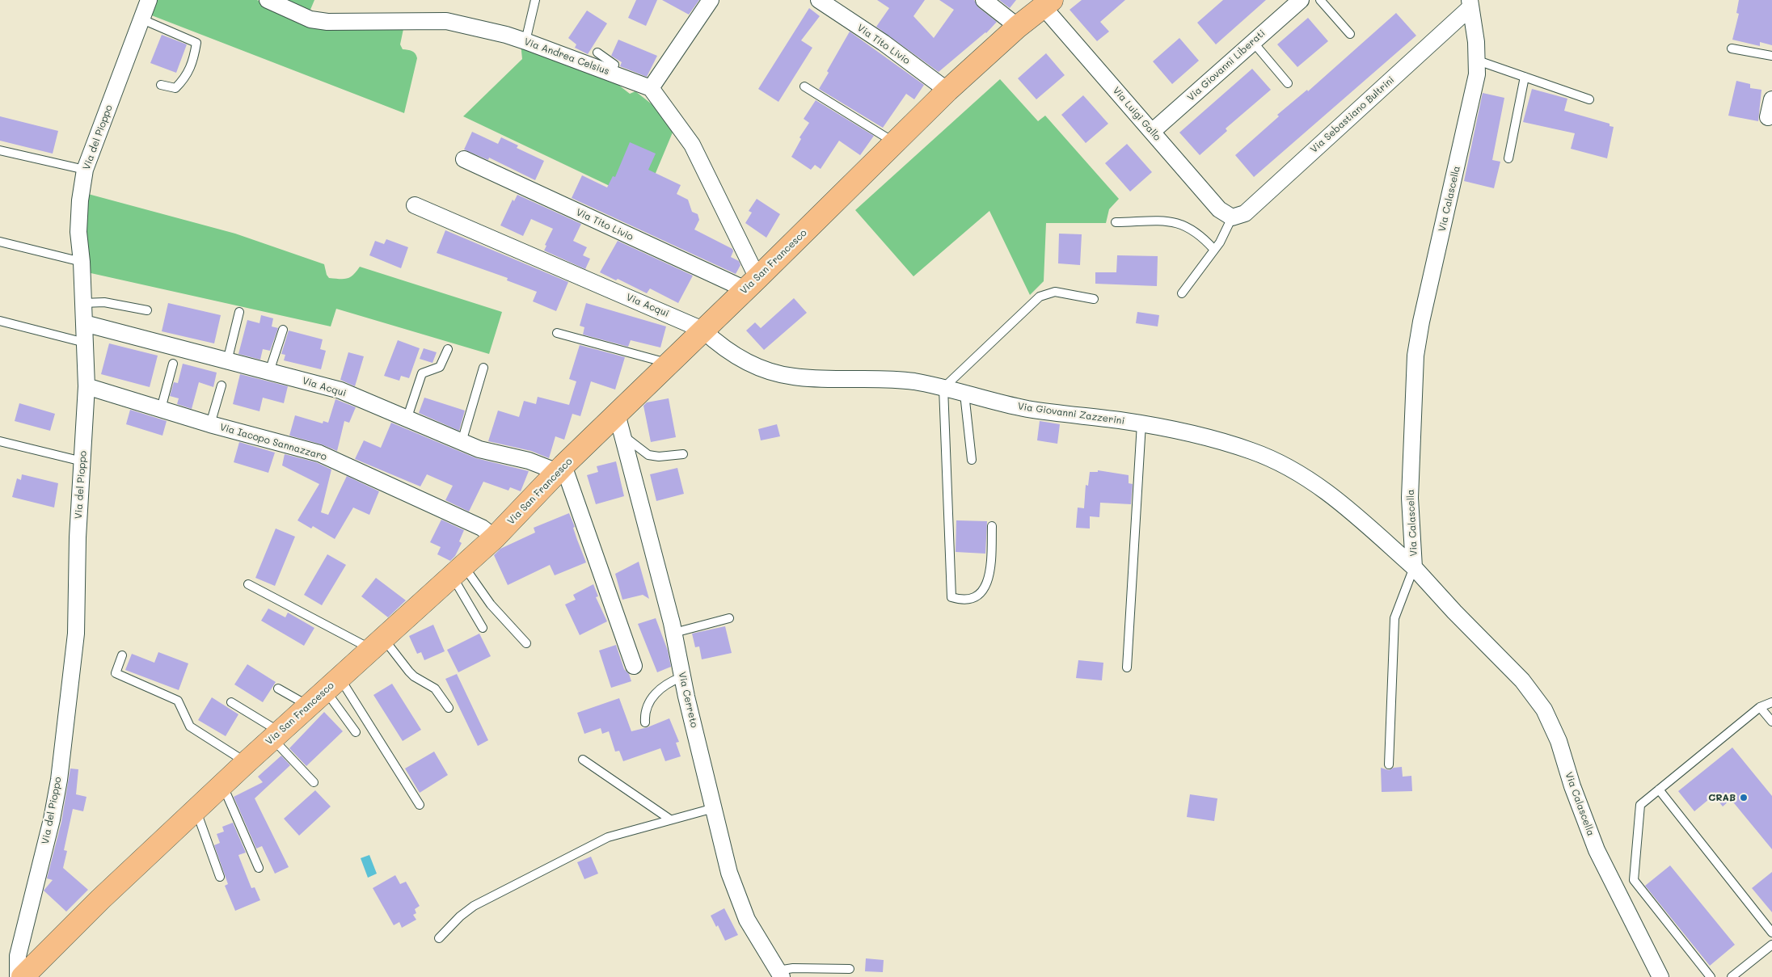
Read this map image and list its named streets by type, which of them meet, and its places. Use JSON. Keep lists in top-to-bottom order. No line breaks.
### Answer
{"streets":{"main road":["Via San Francesco"],"street":["Via Tito Livio","Via Andrea Celsius","Via Giovanni Liberati","Via Luigi Gallo","Via Sebastiano Bultrini","Via del Pioppo","Via Calascella","Via Acqui","Via Giovanni Zazzerini","Via Iacopo Sannazzaro","Via Cerreto"]},"crossings":[["Via Tito Livio","Via San Francesco"],["Via Giovanni Liberati","Via Luigi Gallo"],["Via Luigi Gallo","Via Sebastiano Bultrini"],["Via Luigi Gallo","Via San Francesco"],["Via Sebastiano Bultrini","Via Calascella"],["Via del Pioppo","Via Acqui"],["Via del Pioppo","Via Iacopo Sannazzaro"],["Via Calascella","Via Giovanni Zazzerini"],["Via San Francesco","Via Acqui"],["Via San Francesco","Via Giovanni Zazzerini"],["Via San Francesco","Via Iacopo Sannazzaro"],["Via San Francesco","Via Cerreto"],["Via Acqui","Via Giovanni Zazzerini"]],"places":["CRAB"]}
